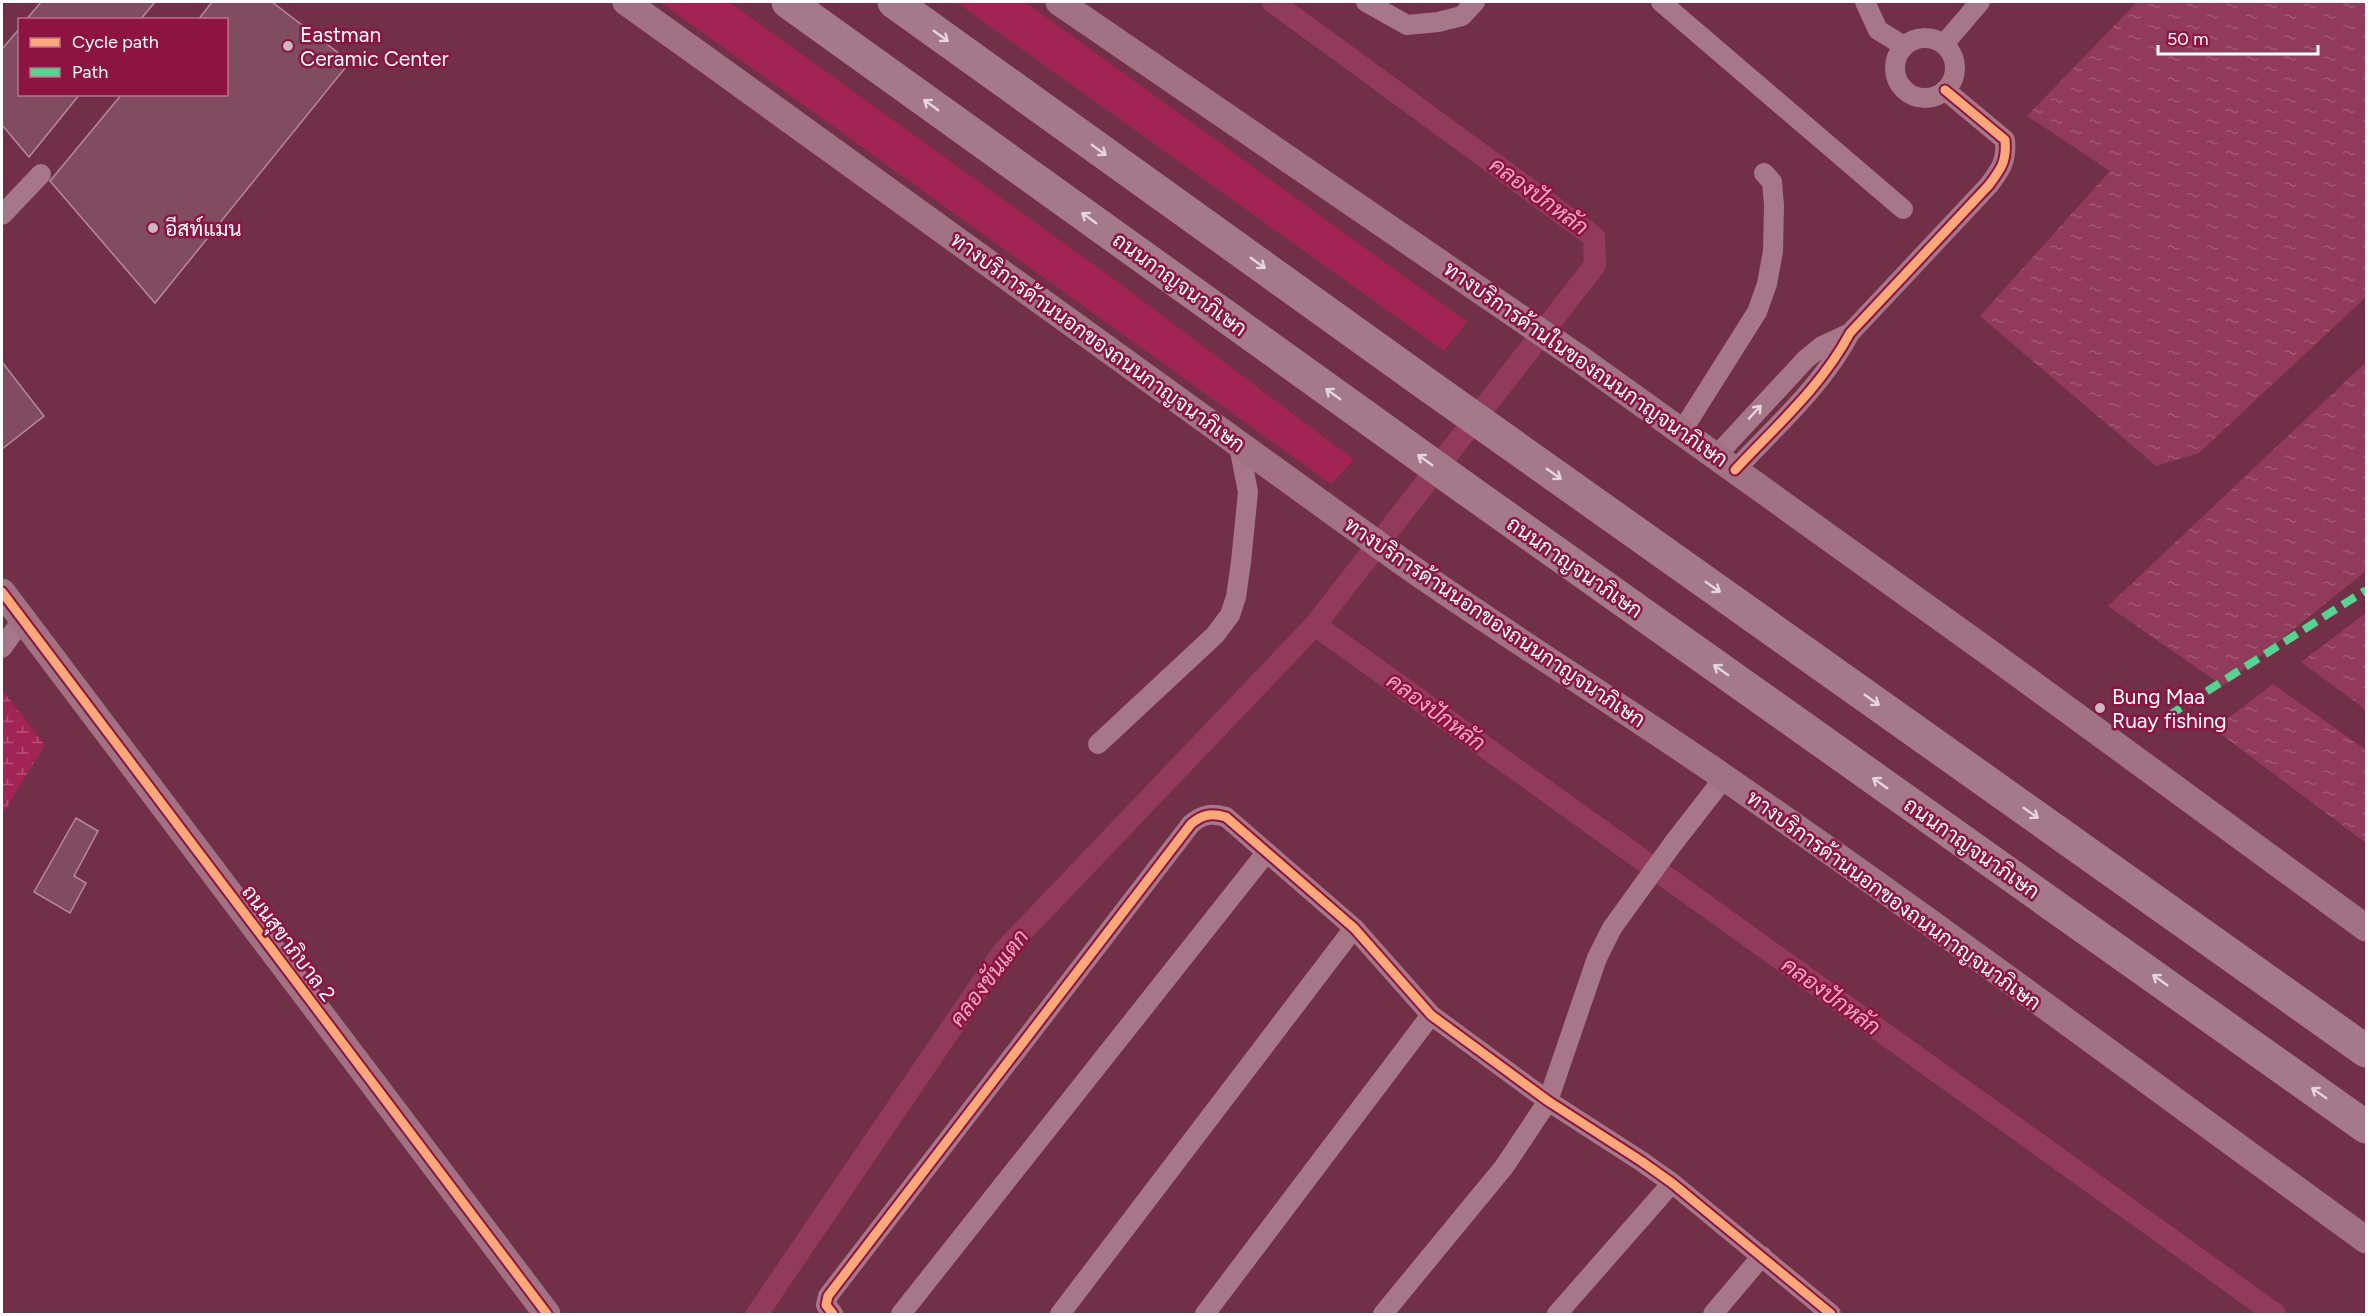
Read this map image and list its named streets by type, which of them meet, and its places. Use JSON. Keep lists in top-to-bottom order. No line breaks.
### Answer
{"streets":{"highway":["ถนนกาญจนาภิเษก"],"main road":["ทางบริการด้านนอกของถนนกาญจนาภิเษก","ทางบริการด้านในของถนนกาญจนาภิเษก","ถนนสุขาภิบาล 2"]},"water":["คลองปักหลัก","คลองขันแตก"],"places":["Eastman Ceramic Center","อีสท์แมน","Bung Maa Ruay fishing"],"legend":["Cycle path","Path"],"scale_bar":"50 m"}
